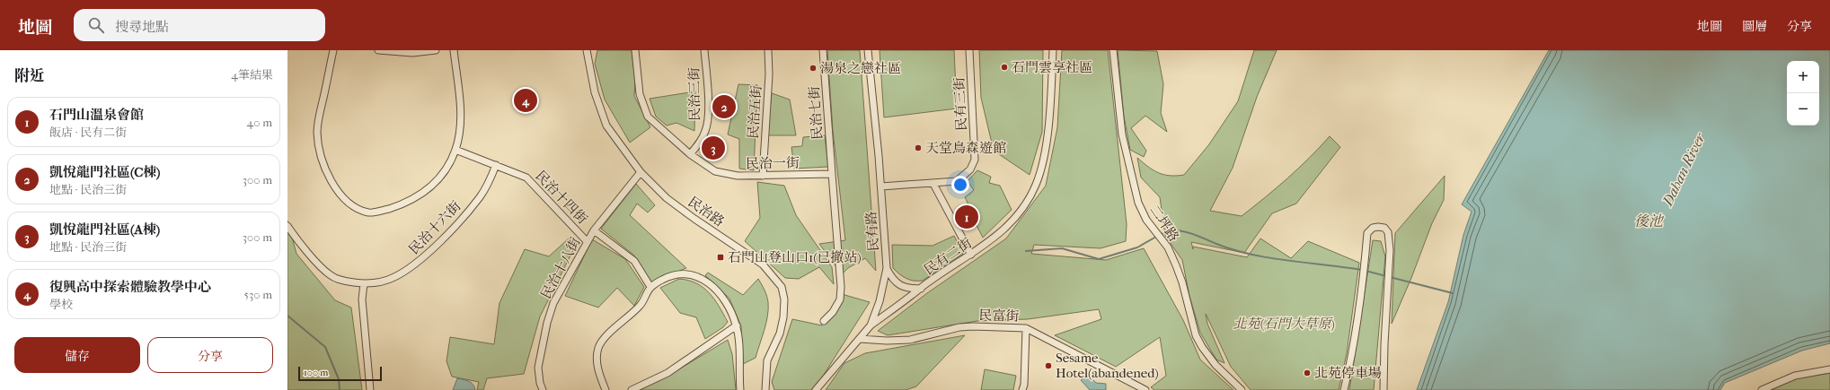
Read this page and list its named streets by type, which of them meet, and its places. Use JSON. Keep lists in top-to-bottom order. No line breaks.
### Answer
{"streets":{"street":["民治三街","民有三街","民治五街","民治七街","民治一街","民治十四街","民治路","二坪路","民治十六街","民有路","民有二街","民治十八街","民富街"]},"crossings":[["民治三街","民治一街"],["民有三街","民有路"],["民治五街","民治一街"],["民治七街","民治一街"],["民治十四街","民治十六街"],["民治十四街","民治十八街"],["民治路","民治十八街"],["民有路","民有二街"],["民有路","民富街"]],"water":["Dahan River","後池"],"parks":["北苑(石門大草原)"],"places":{"other":["石門雲享社區","湯泉之戀社區","天堂鳥森遊館","Sesame Hotel(abandened)","北苑停車場"],"transit":["石門山登山口1(已撤站)"]},"scale_bar":"100 m","page":{"header":"地圖","search":"搜尋地點","nav":["地圖","圖層","分享"],"heading":["附近","4筆結果"],"map_buttons":["+","−"],"pins":["4","2","3","1"],"list":[{"mark":"1","name":"石門山溫泉會館","note":"飯店 · 民有二街","value":"40 m"},{"mark":"2","name":"凱悅龍門社區(C棟)","note":"地點 · 民治三街","value":"300 m"},{"mark":"3","name":"凱悅龍門社區(A棟)","note":"地點 · 民治三街","value":"300 m"},{"mark":"4","name":"復興高中探索體驗教學中心","note":"學校","value":"530 m"}],"buttons":["儲存","分享"],"scale":"100 m"}}
